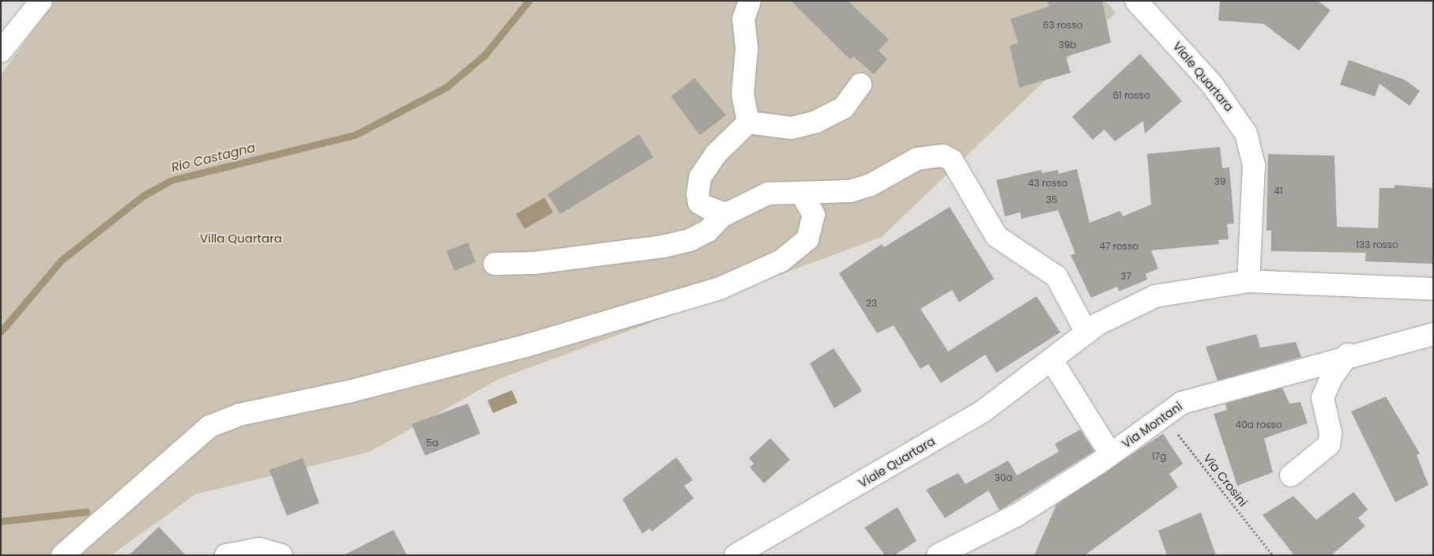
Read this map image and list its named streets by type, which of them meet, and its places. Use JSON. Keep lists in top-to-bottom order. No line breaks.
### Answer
{"streets":{"street":["Viale Quartara","Via Montani"],"path":["Via Crosini"]},"crossings":[["Via Montani","Via Crosini"]],"water":["Rio Castagna"],"parks":["Villa Quartara"],"house_numbers":["63 rosso","39b","61 rosso","39","43 rosso","41","35","133 rosso","47 rosso","37","23","40a rosso","5a","17g","30a"]}
